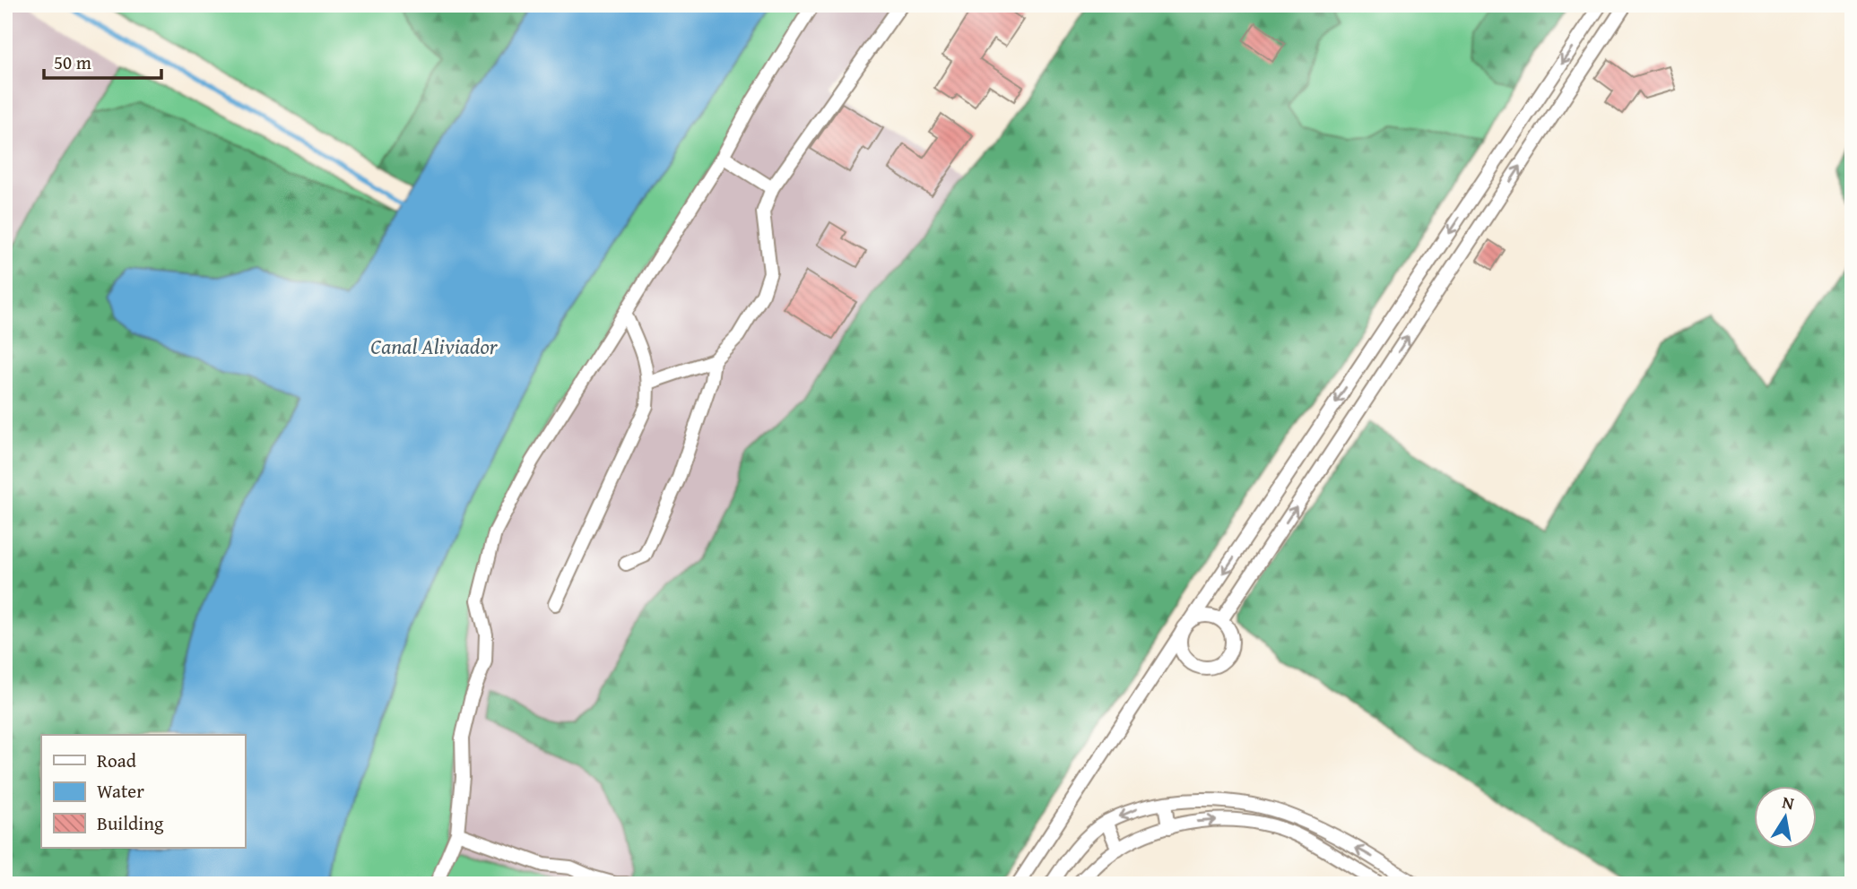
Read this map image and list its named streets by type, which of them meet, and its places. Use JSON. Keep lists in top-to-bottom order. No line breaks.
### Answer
{"water":["Canal Aliviador"],"legend":["Road","Water","Building"],"scale_bar":"50 m","north":"top"}
